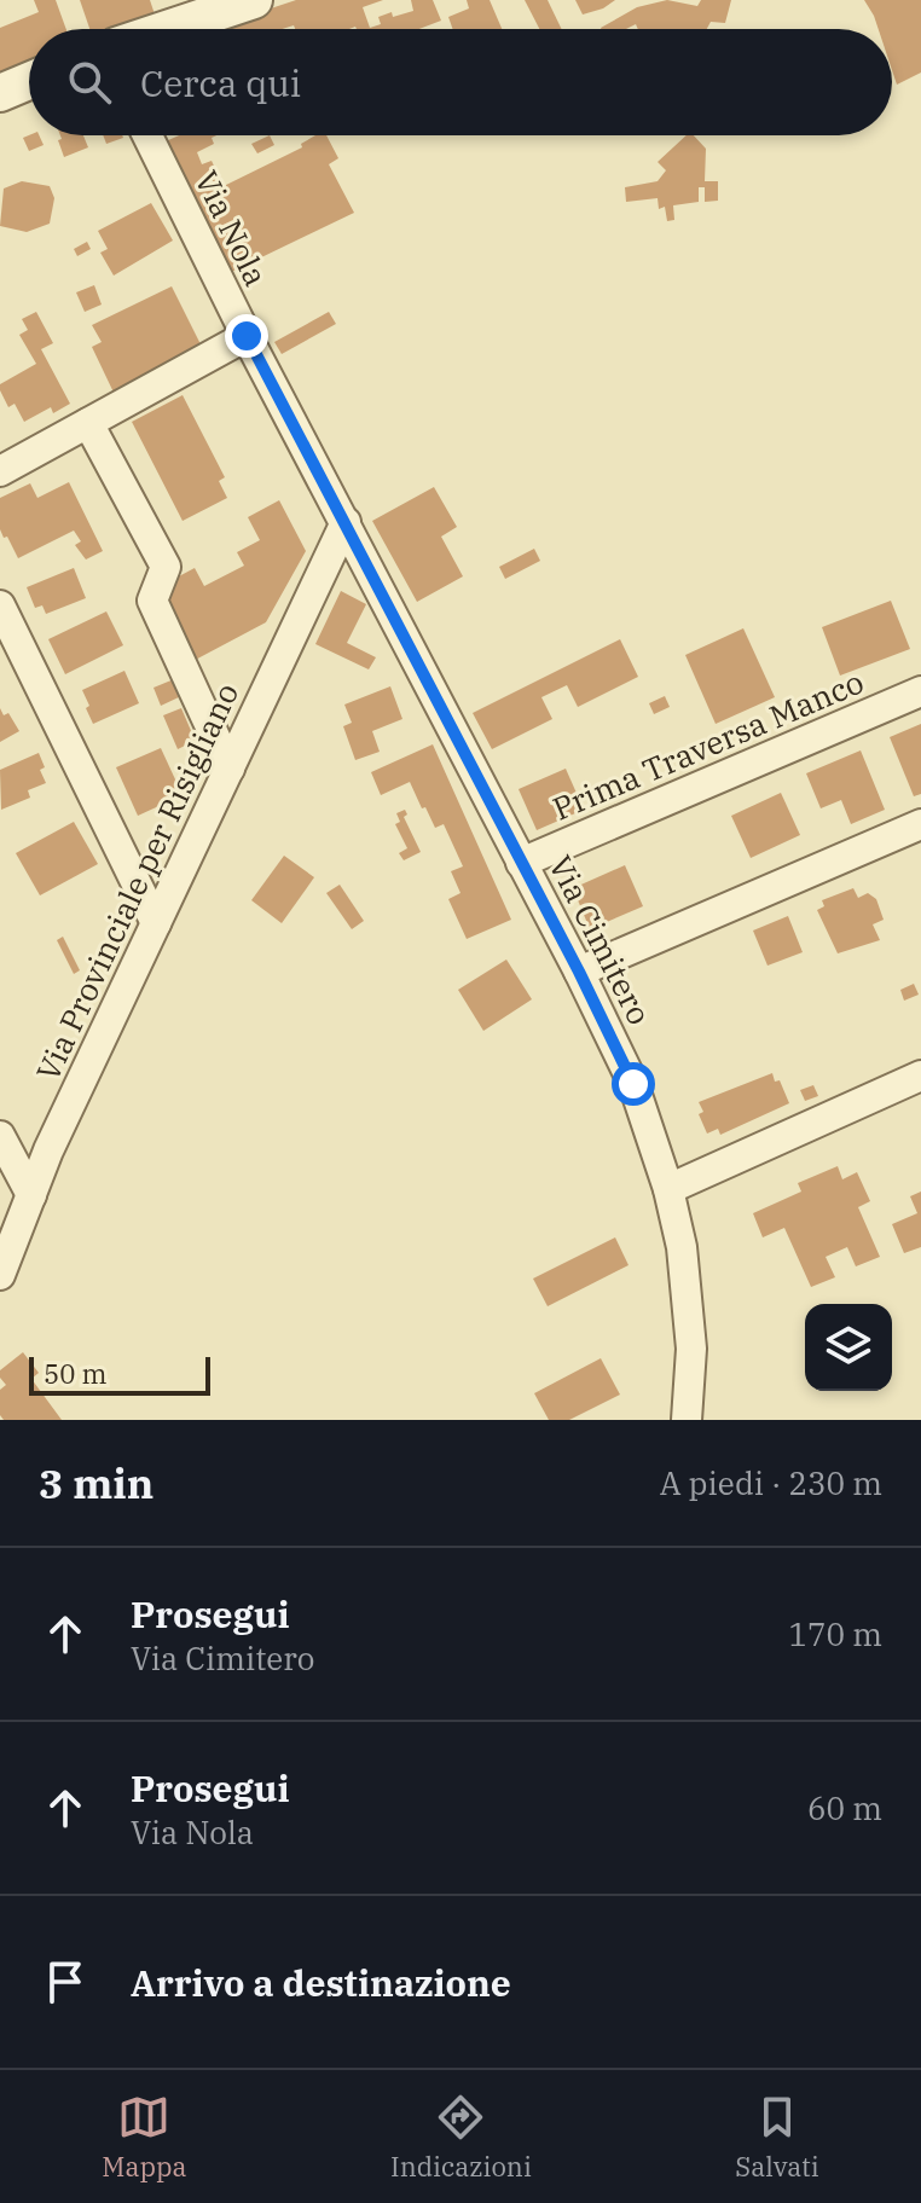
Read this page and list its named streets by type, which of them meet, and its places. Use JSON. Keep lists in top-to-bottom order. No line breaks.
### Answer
{"streets":{"street":["Via Nola","Prima Traversa Manco","Via Provinciale per Risigliano","Via Cimitero"]},"crossings":[["Via Nola","Via Provinciale per Risigliano"],["Via Nola","Via Cimitero"],["Prima Traversa Manco","Via Cimitero"],["Via Provinciale per Risigliano","Via Cimitero"]],"scale_bar":"50 m","page":{"search":"Cerca qui","scale":"50 m","heading":["3 min","A piedi · 230 m"],"list":[["Prosegui","Via Cimitero","170 m"],["Prosegui","Via Nola","60 m"],"Arrivo a destinazione"],"nav":["Mappa","Indicazioni","Salvati"]}}
